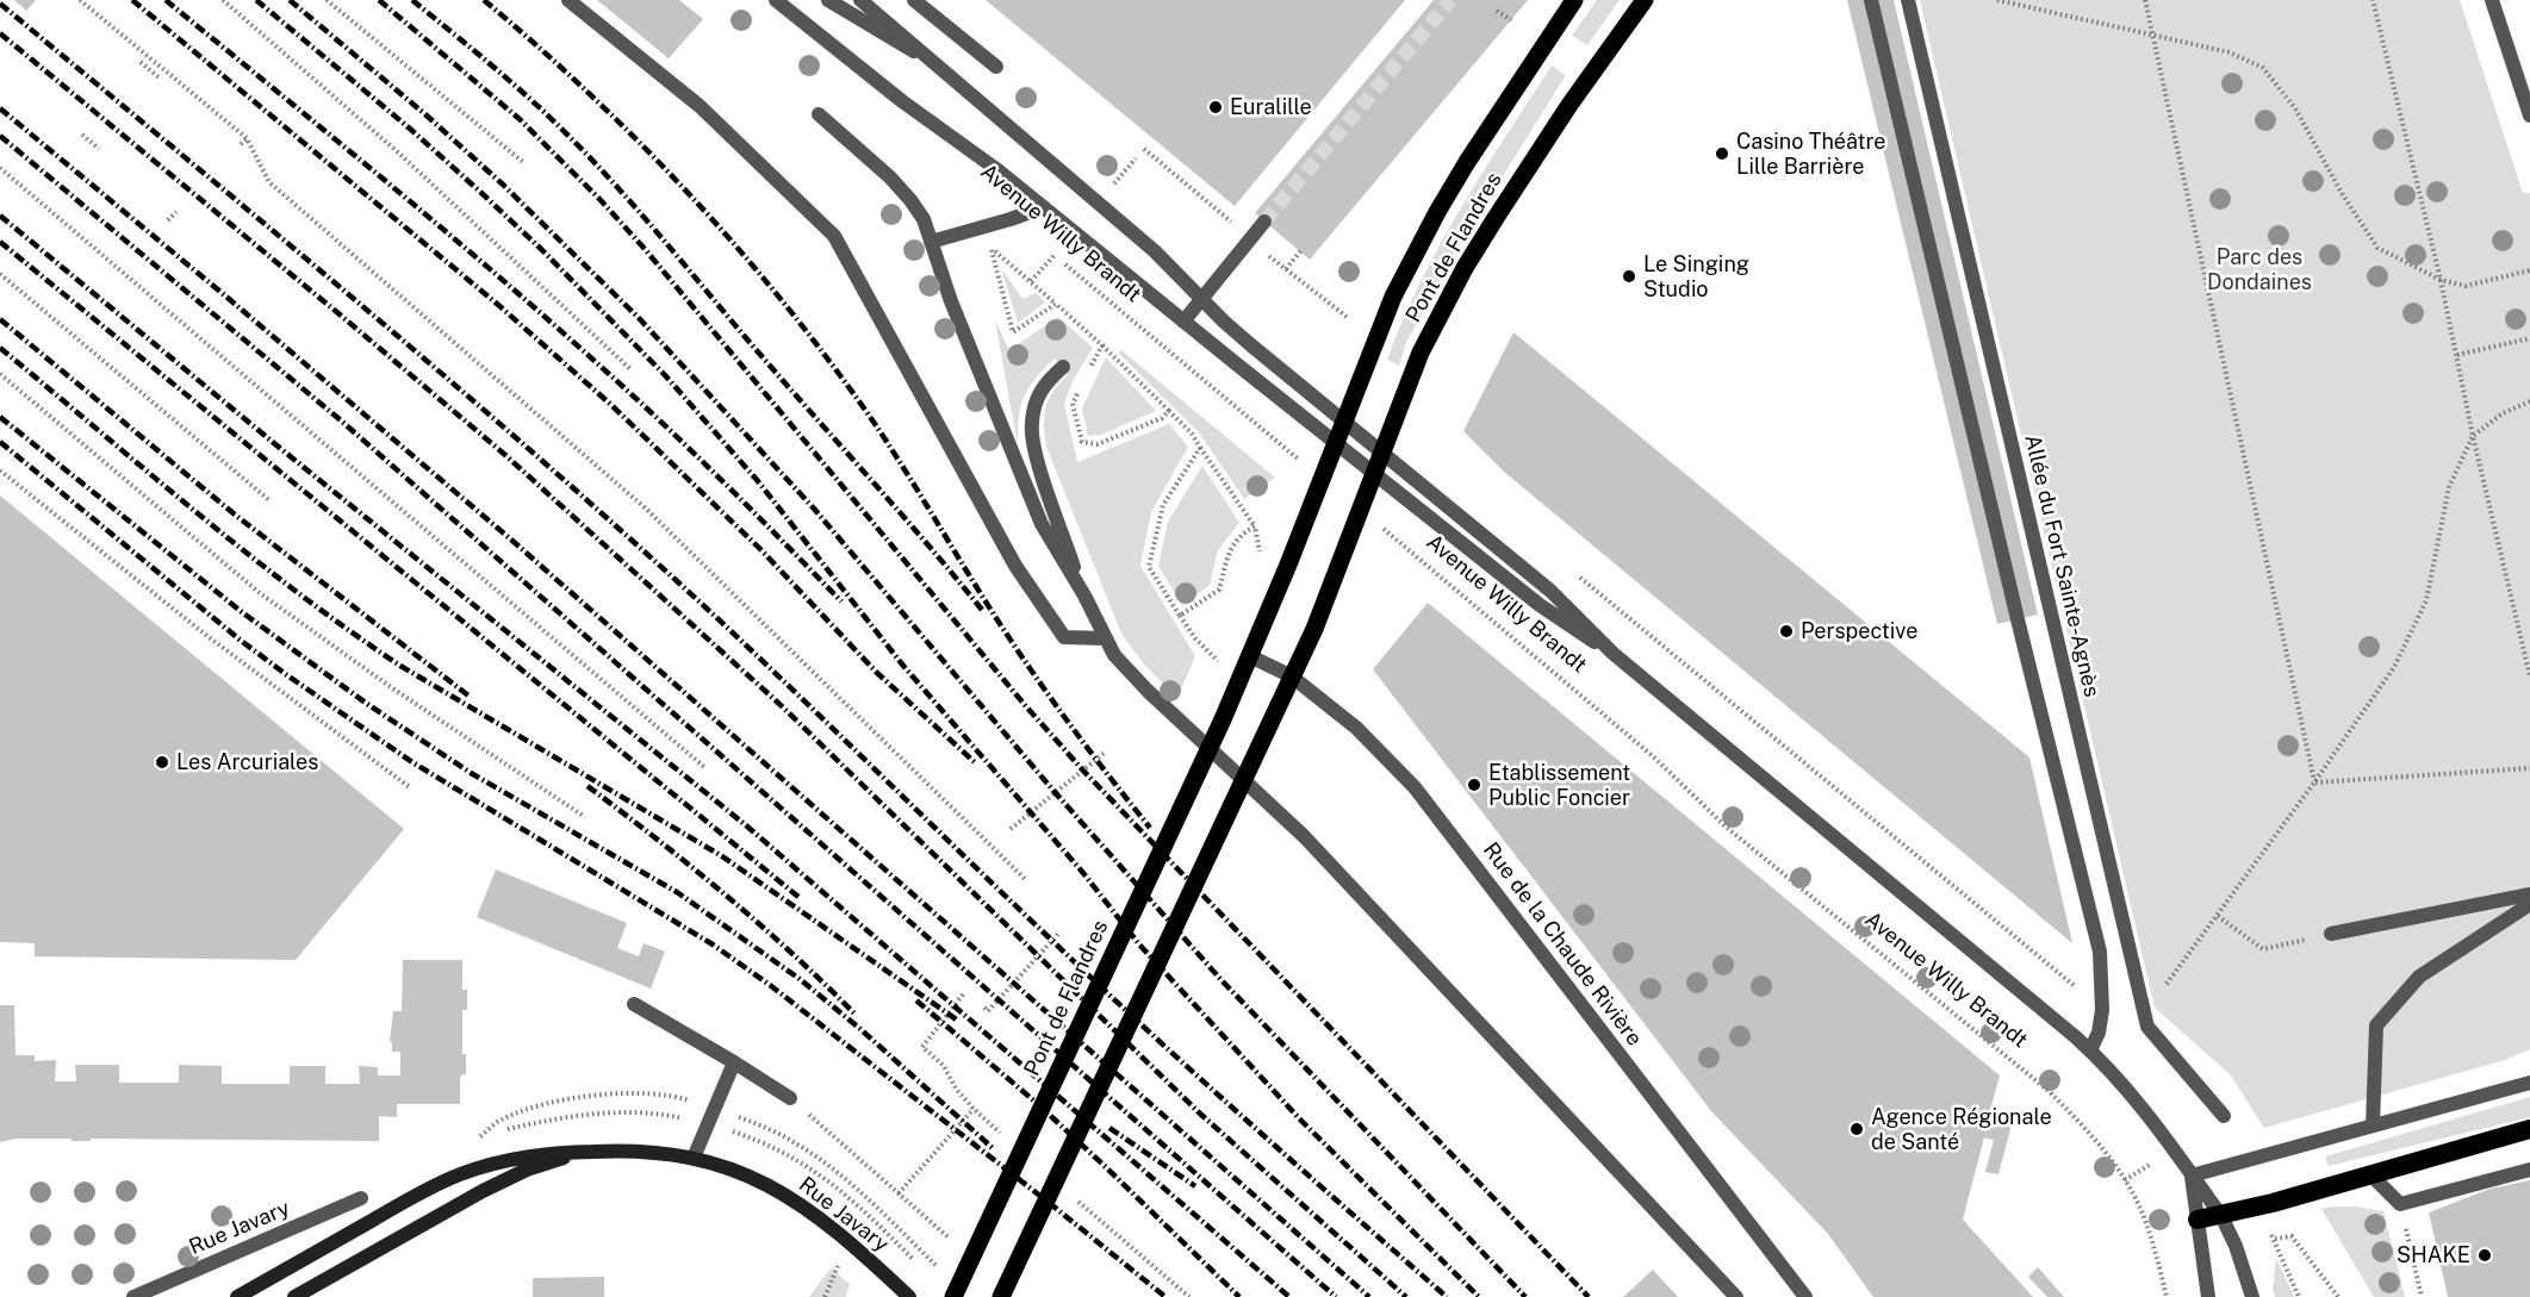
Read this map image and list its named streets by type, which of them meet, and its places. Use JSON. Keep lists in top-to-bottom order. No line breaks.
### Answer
{"streets":{"main road":["Pont de Flandres","Rue Javary"],"street":["Avenue Willy Brandt","Allée du Fort Sainte-Agnès","Rue de la Chaude Rivière"]},"crossings":[["Pont de Flandres","Rue de la Chaude Rivière"]],"parks":["Parc des Dondaines"],"places":["Euralille","Casino Théâtre Lille Barrière","Le Singing Studio","Perspective","Les Arcuriales","Etablissement Public Foncier","Agence Régionale de Santé","SHAKE"]}
